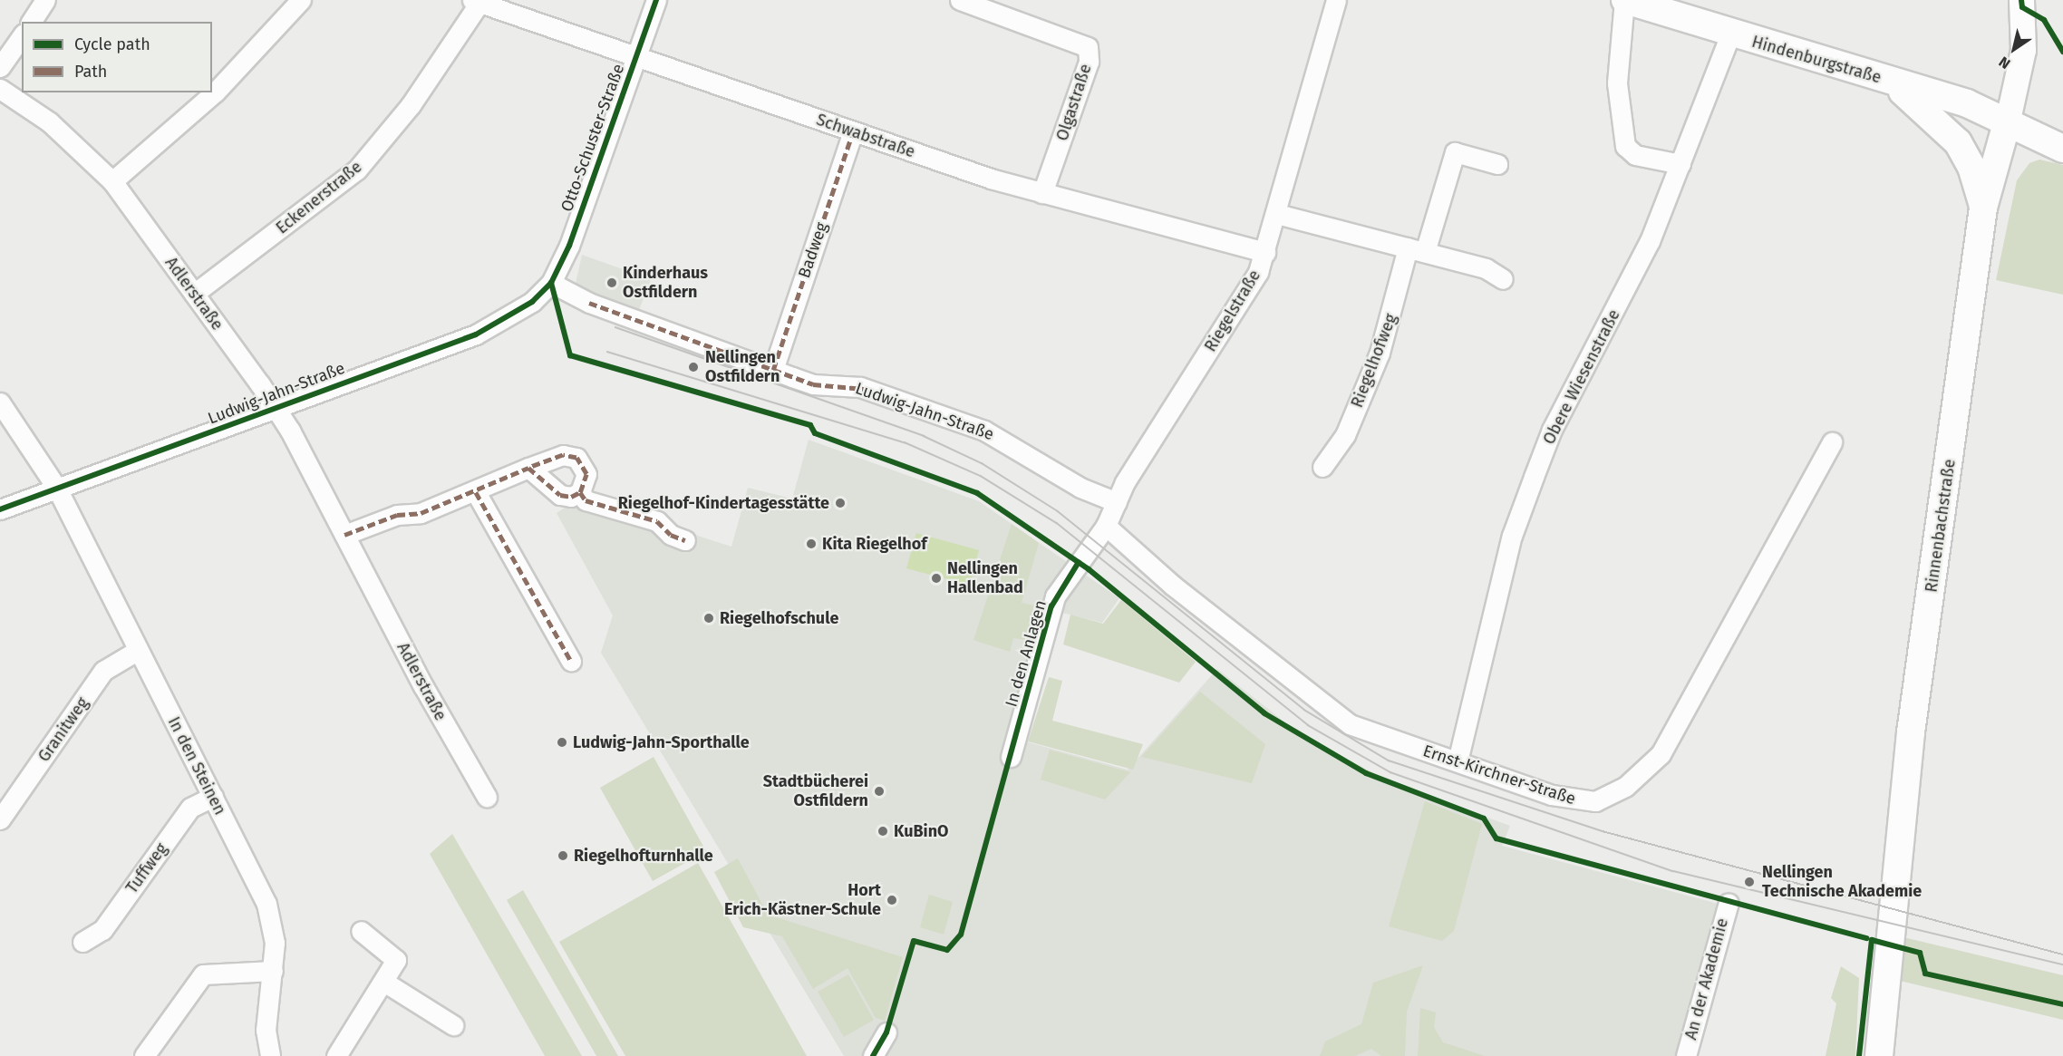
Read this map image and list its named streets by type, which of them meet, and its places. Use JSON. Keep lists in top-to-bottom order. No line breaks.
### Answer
{"streets":{"main road":["Hindenburgstraße","Rinnenbachstraße"],"street":["Olgastraße","Schwabstraße","Otto-Schuster-Straße","Eckenerstraße","Badweg","Adlerstraße","Riegelstraße","Riegelhofweg","Obere Wiesenstraße","Ludwig-Jahn-Straße","In den Anlagen","Granitweg","In den Steinen","Ernst-Kirchner-Straße","Tuffweg","An der Akademie"]},"crossings":[["Hindenburgstraße","Obere Wiesenstraße"],["Hindenburgstraße","Rinnenbachstraße"],["Olgastraße","Schwabstraße"],["Schwabstraße","Otto-Schuster-Straße"],["Schwabstraße","Eckenerstraße"],["Schwabstraße","Badweg"],["Schwabstraße","Riegelstraße"],["Otto-Schuster-Straße","Ludwig-Jahn-Straße"],["Eckenerstraße","Adlerstraße"],["Badweg","Ludwig-Jahn-Straße"],["Adlerstraße","Ludwig-Jahn-Straße"],["Riegelstraße","Ludwig-Jahn-Straße"],["Riegelstraße","In den Anlagen"],["Riegelstraße","Ernst-Kirchner-Straße"],["Obere Wiesenstraße","Ernst-Kirchner-Straße"],["Ludwig-Jahn-Straße","In den Steinen"],["Granitweg","In den Steinen"],["In den Steinen","Tuffweg"]],"places":["Kinderhaus Ostfildern","Nellingen Ostfildern","Riegelhof-Kindertagesstätte","Kita Riegelhof","Nellingen Hallenbad","Riegelhofschule","Ludwig-Jahn-Sporthalle","Stadtbücherei Ostfildern","KuBinO","Riegelhofturnhalle","Nellingen Technische Akademie","Hort Erich-Kästner-Schule"],"legend":["Cycle path","Path"],"north":"bottom left"}
